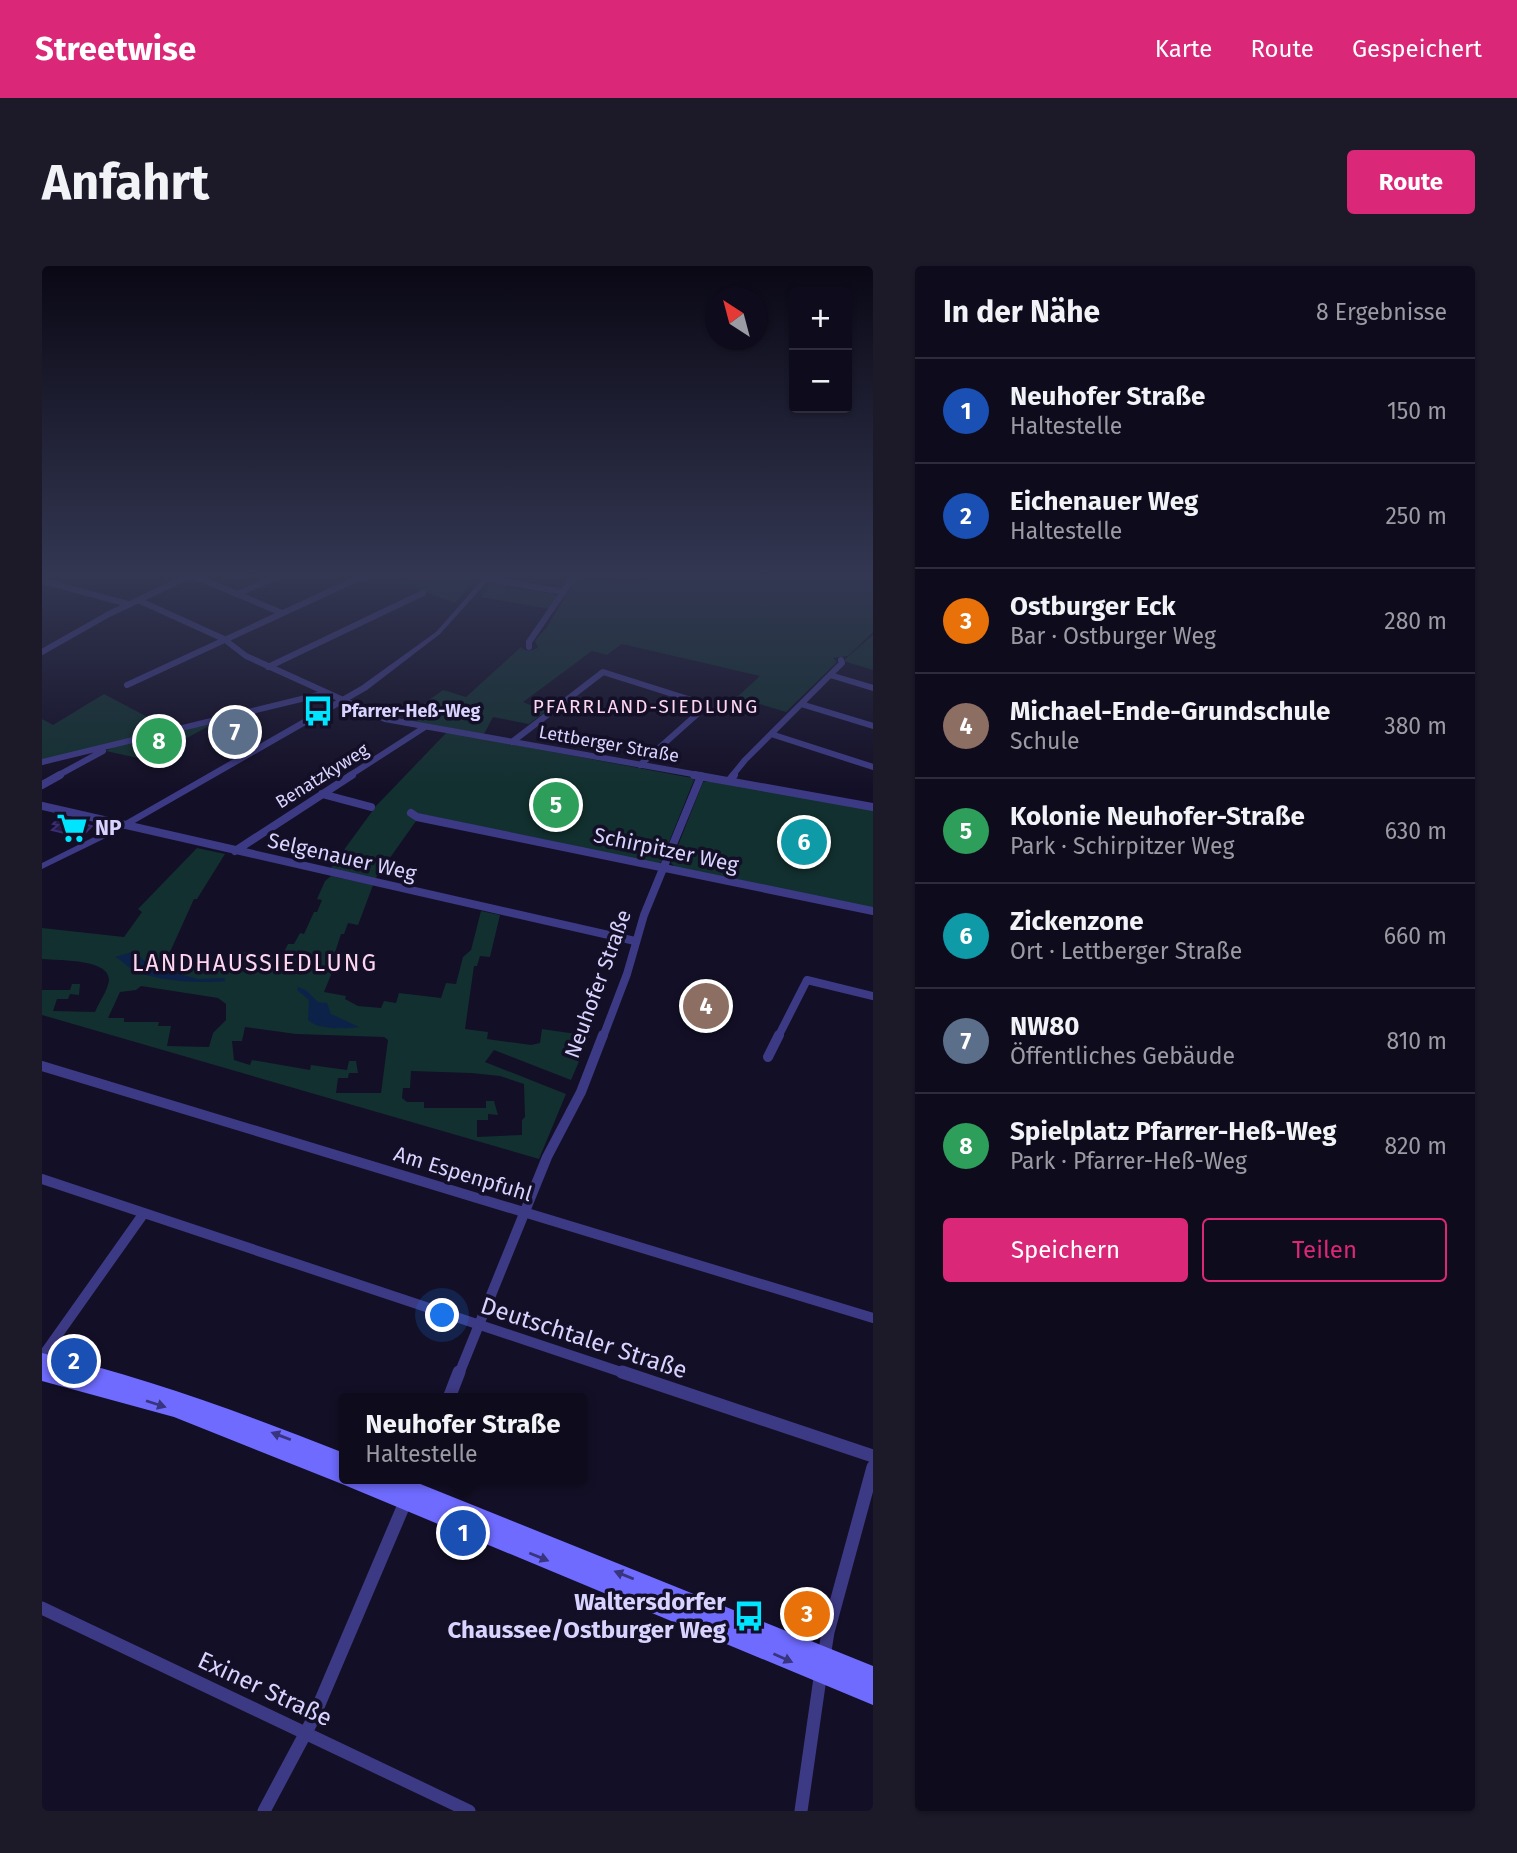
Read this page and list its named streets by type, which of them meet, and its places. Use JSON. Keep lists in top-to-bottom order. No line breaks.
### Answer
{"streets":{"street":["Lettberger Straße","Benatzkyweg","Schirpitzer Weg","Selgenauer Weg","Neuhofer Straße","Am Espenpfuhl","Deutschtaler Straße","Exiner Straße"]},"crossings":[["Lettberger Straße","Benatzkyweg"],["Lettberger Straße","Neuhofer Straße"],["Benatzkyweg","Selgenauer Weg"],["Schirpitzer Weg","Neuhofer Straße"],["Selgenauer Weg","Neuhofer Straße"],["Neuhofer Straße","Am Espenpfuhl"],["Neuhofer Straße","Deutschtaler Straße"]],"districts":["PFARRLAND-SIEDLUNG","LANDHAUSSIEDLUNG"],"places":{"bus stop":["Pfarrer-Heß-Weg","Waltersdorfer Chaussee/Ostburger Weg"],"supermarket":["NP"]},"north":"top left","page":{"header":"Streetwise","nav":["Karte","Route","Gespeichert"],"buttons":["Route",["Speichern","Teilen"]],"title":"Anfahrt","heading":["In der Nähe","8 Ergebnisse"],"map_buttons":["+","−"],"list":[{"mark":"1","name":"Neuhofer Straße","note":"Haltestelle","value":"150 m"},{"mark":"2","name":"Eichenauer Weg","note":"Haltestelle","value":"250 m"},{"mark":"3","name":"Ostburger Eck","note":"Bar · Ostburger Weg","value":"280 m"},{"mark":"4","name":"Michael-Ende-Grundschule","note":"Schule","value":"380 m"},{"mark":"5","name":"Kolonie Neuhofer-Straße","note":"Park · Schirpitzer Weg","value":"630 m"},{"mark":"6","name":"Zickenzone","note":"Ort · Lettberger Straße","value":"660 m"},{"mark":"7","name":"NW80","note":"Öffentliches Gebäude","value":"810 m"},{"mark":"8","name":"Spielplatz Pfarrer-Heß-Weg","note":"Park · Pfarrer-Heß-Weg","value":"820 m"}],"pins":["7","8","5","6","4","2","1","3"],"popup":["Neuhofer Straße","Haltestelle"]}}
